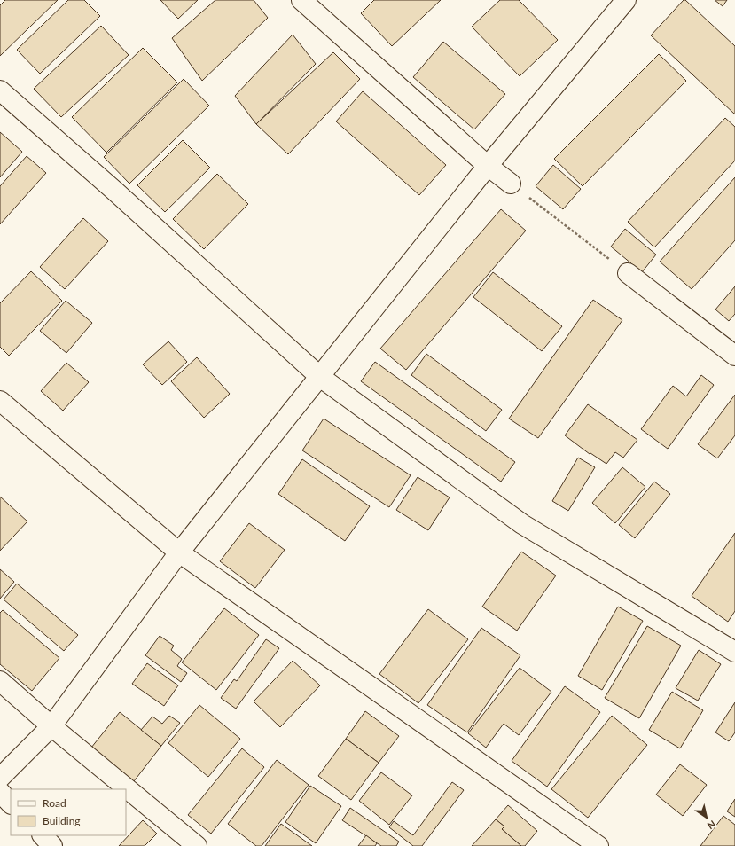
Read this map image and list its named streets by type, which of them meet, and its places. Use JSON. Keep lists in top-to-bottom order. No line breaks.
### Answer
{"legend":["Road","Building"],"north":"bottom right"}
